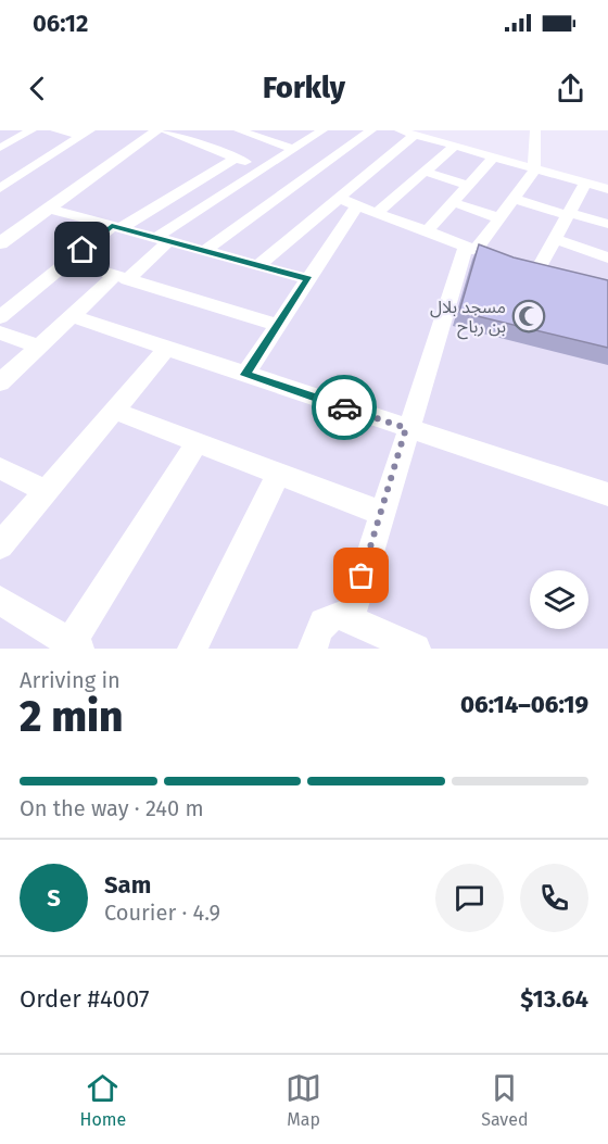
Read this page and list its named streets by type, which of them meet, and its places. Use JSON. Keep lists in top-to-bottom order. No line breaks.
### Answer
{"places":{"mosque":["مسجد بلال بن رباح"]},"page":{"status":"06:12","header":"Forkly","heading":["2 min","Arriving in","06:14–06:19"],"panel":["Sam","Courier · 4.9","Order #4007","$13.64"],"bar":"On the way · 240 m","round":"S","tabs":["Home","Map","Saved"]}}
